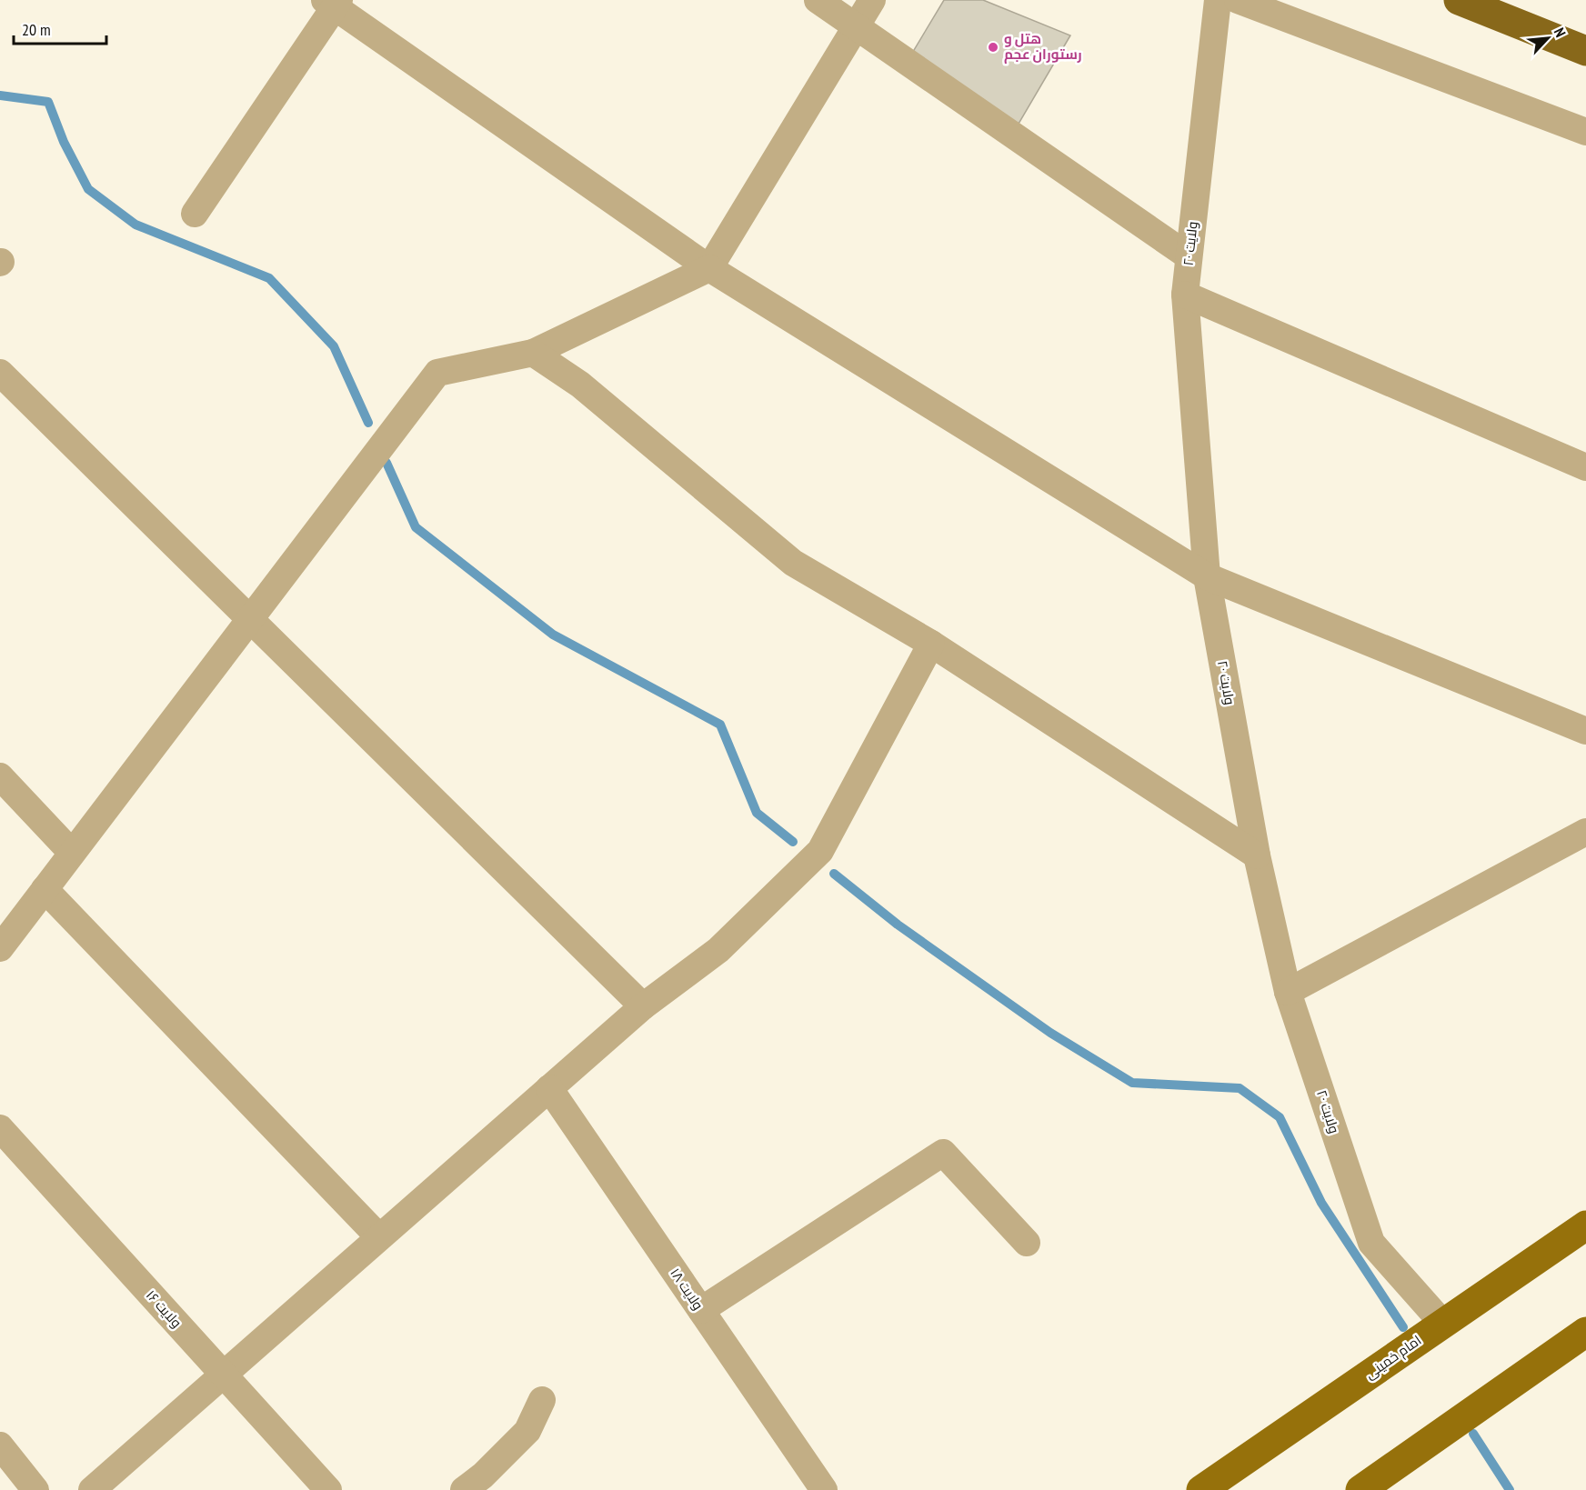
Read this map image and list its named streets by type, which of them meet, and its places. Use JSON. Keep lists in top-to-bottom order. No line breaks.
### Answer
{"streets":{"main road":["امام خمینی"],"street":["ولایت ۲۰","ولایت ۱۸","ولایت ۱۶"]},"crossings":[["ولایت ۲۰","امام خمینی"]],"places":["هتل و رستوران عجم"],"scale_bar":"20 m","north":"top right"}
